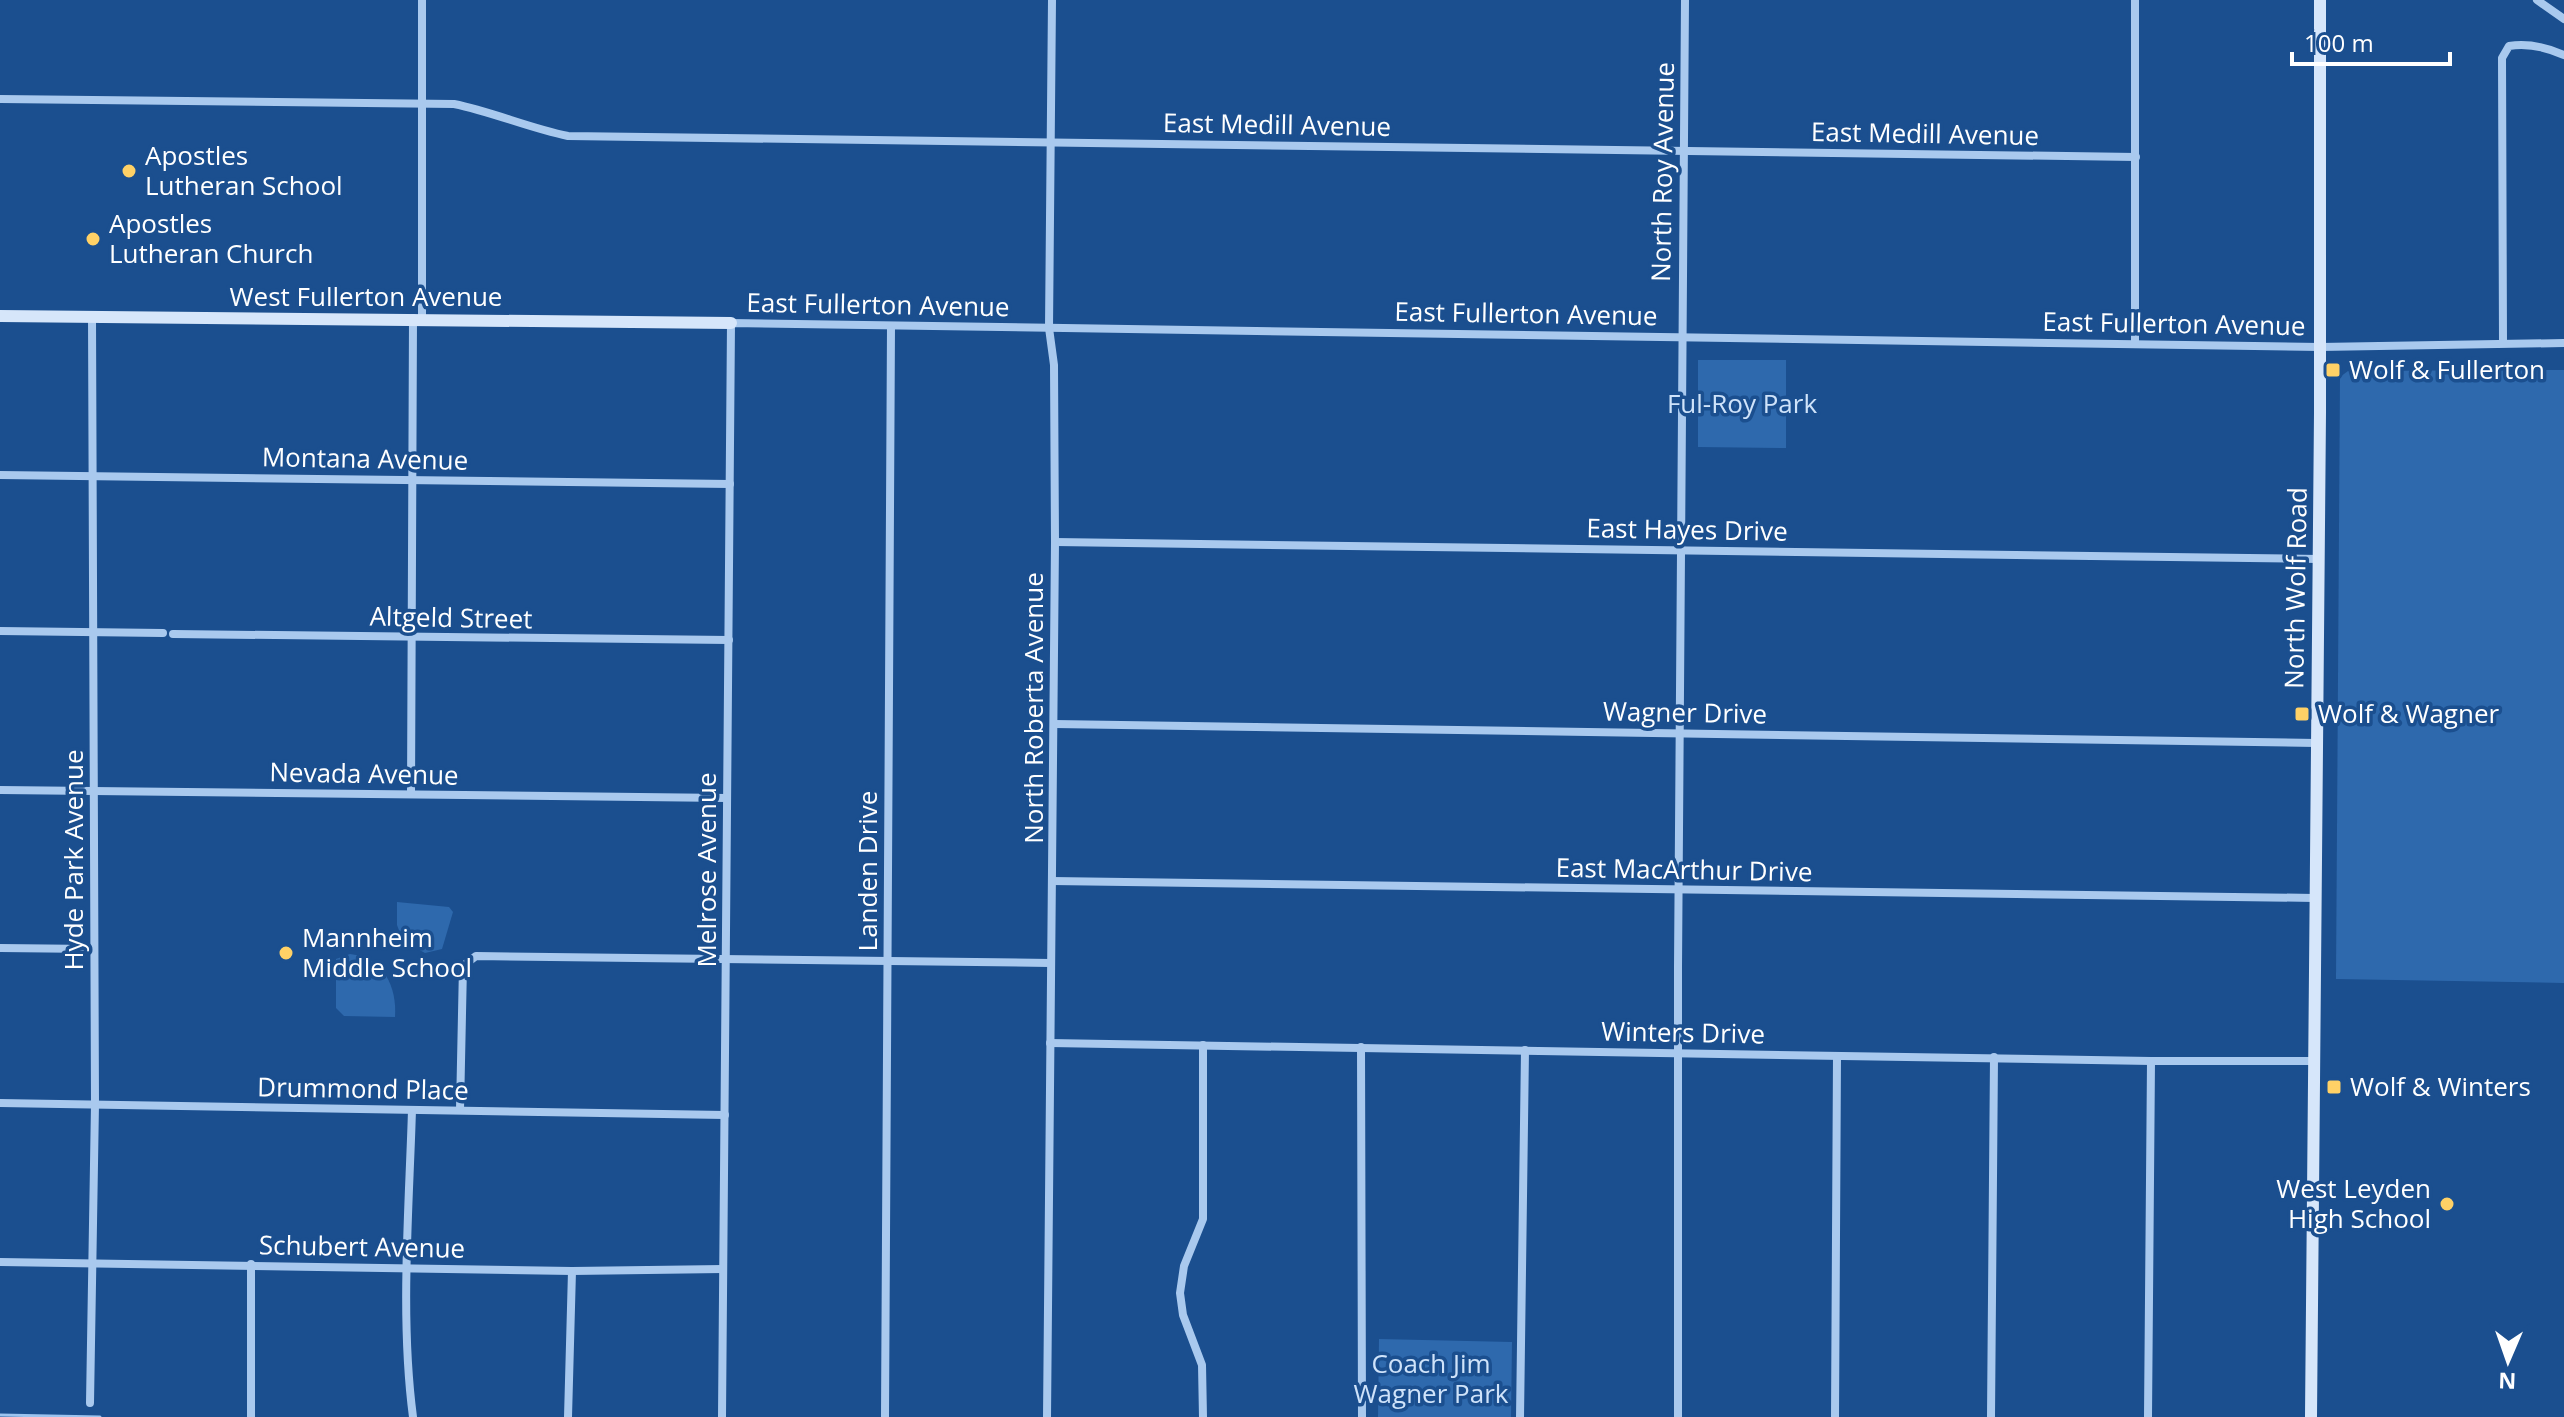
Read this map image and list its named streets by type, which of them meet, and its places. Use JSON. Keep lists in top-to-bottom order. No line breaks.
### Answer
{"streets":{"main road":["West Fullerton Avenue","North Wolf Road"],"street":["East Medill Avenue","North Roy Avenue","East Fullerton Avenue","Montana Avenue","East Hayes Drive","Altgeld Street","North Roberta Avenue","Wagner Drive","Nevada Avenue","Hyde Park Avenue","Melrose Avenue","East MacArthur Drive","Landen Drive","Winters Drive","Drummond Place","Schubert Avenue"]},"crossings":[["East Medill Avenue","North Roy Avenue"],["East Medill Avenue","North Roberta Avenue"],["North Roy Avenue","East Fullerton Avenue"],["North Roy Avenue","East Hayes Drive"],["North Roy Avenue","Wagner Drive"],["North Roy Avenue","East MacArthur Drive"],["North Roy Avenue","Winters Drive"],["West Fullerton Avenue","East Fullerton Avenue"],["West Fullerton Avenue","Hyde Park Avenue"],["West Fullerton Avenue","Melrose Avenue"],["East Fullerton Avenue","North Wolf Road"],["East Fullerton Avenue","North Roberta Avenue"],["East Fullerton Avenue","Melrose Avenue"],["East Fullerton Avenue","Landen Drive"],["Montana Avenue","Hyde Park Avenue"],["Montana Avenue","Melrose Avenue"],["East Hayes Drive","North Wolf Road"],["East Hayes Drive","North Roberta Avenue"],["North Wolf Road","Wagner Drive"],["North Wolf Road","East MacArthur Drive"],["North Wolf Road","Winters Drive"],["Altgeld Street","Hyde Park Avenue"],["Altgeld Street","Melrose Avenue"],["North Roberta Avenue","Wagner Drive"],["North Roberta Avenue","East MacArthur Drive"],["North Roberta Avenue","Winters Drive"],["Nevada Avenue","Hyde Park Avenue"],["Nevada Avenue","Melrose Avenue"],["Hyde Park Avenue","Drummond Place"],["Hyde Park Avenue","Schubert Avenue"],["Melrose Avenue","Drummond Place"],["Melrose Avenue","Schubert Avenue"]],"parks":["Ful-Roy Park","Coach Jim Wagner Park"],"places":{"other":["Apostles Lutheran School","Apostles Lutheran Church","Mannheim Middle School","West Leyden High School"],"transit":["Wolf & Fullerton","Wolf & Wagner","Wolf & Winters"]},"scale_bar":"100 m","north":"bottom"}
